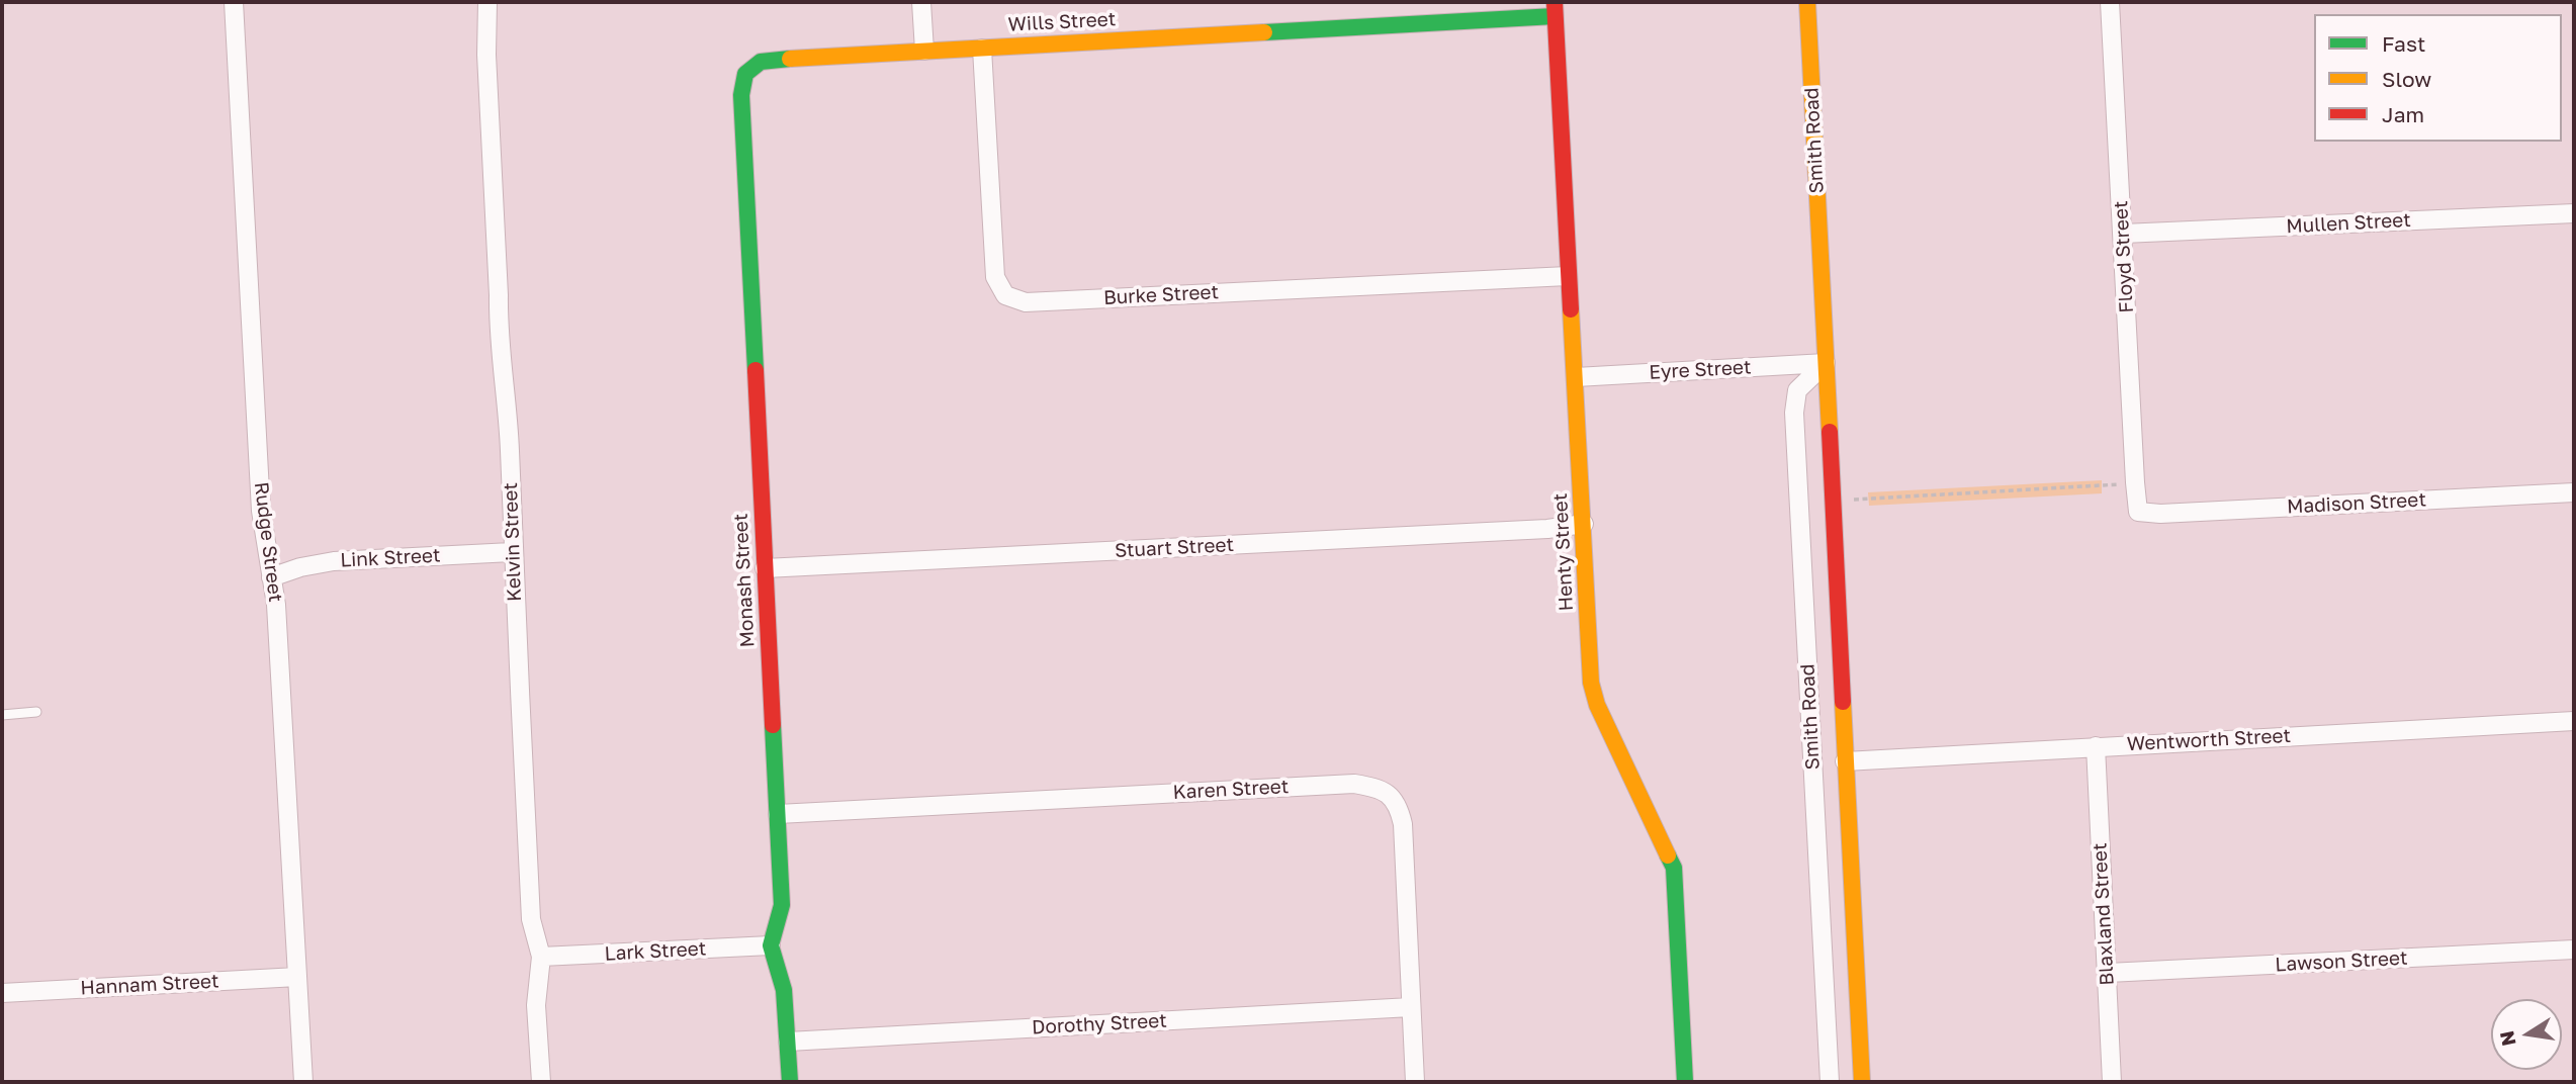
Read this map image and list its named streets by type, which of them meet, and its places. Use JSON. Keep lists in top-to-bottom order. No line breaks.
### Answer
{"streets":{"street":["Wills Street","Smith Road","Mullen Street","Floyd Street","Burke Street","Eyre Street","Madison Street","Rudge Street","Kelvin Street","Stuart Street","Henty Street","Link Street","Monash Street","Wentworth Street","Karen Street","Blaxland Street","Lark Street","Lawson Street","Hannam Street","Dorothy Street"]},"crossings":[["Wills Street","Burke Street"],["Wills Street","Henty Street"],["Wills Street","Monash Street"],["Smith Road","Eyre Street"],["Smith Road","Wentworth Street"],["Mullen Street","Floyd Street"],["Floyd Street","Madison Street"],["Burke Street","Henty Street"],["Eyre Street","Henty Street"],["Rudge Street","Link Street"],["Rudge Street","Hannam Street"],["Kelvin Street","Link Street"],["Kelvin Street","Lark Street"],["Stuart Street","Henty Street"],["Stuart Street","Monash Street"],["Monash Street","Karen Street"],["Monash Street","Lark Street"],["Wentworth Street","Blaxland Street"],["Karen Street","Dorothy Street"],["Blaxland Street","Lawson Street"]],"legend":["Fast","Slow","Jam"],"north":"left"}
